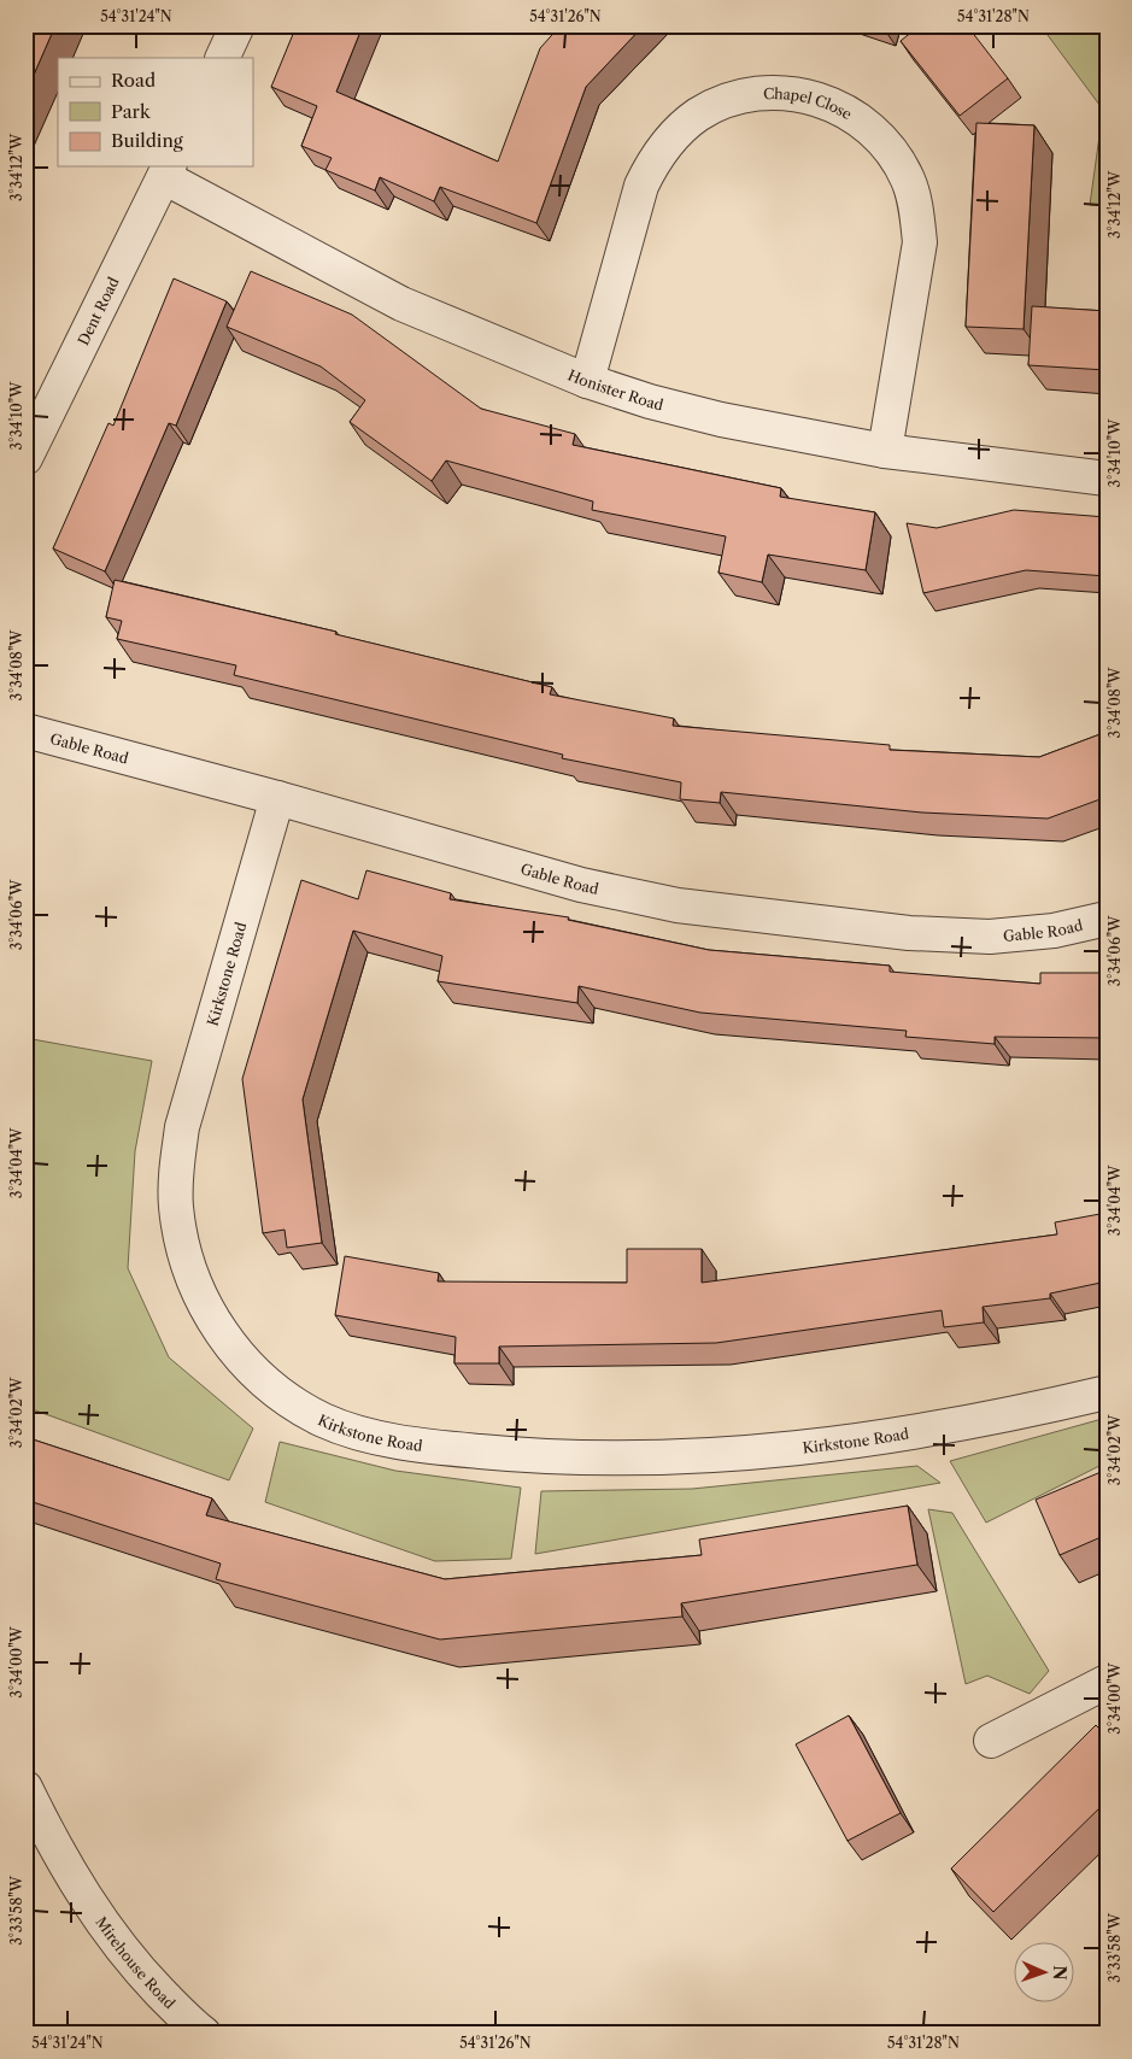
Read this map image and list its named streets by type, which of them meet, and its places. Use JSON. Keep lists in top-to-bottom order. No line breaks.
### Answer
{"streets":{"street":["Chapel Close","Dent Road","Honister Road","Gable Road","Kirkstone Road","Mirehouse Road"]},"crossings":[["Chapel Close","Honister Road"],["Dent Road","Honister Road"],["Gable Road","Kirkstone Road"]],"legend":["Road","Park","Building"],"north":"right","coordinates":["54°31'24\"N","54°31'26\"N","54°31'28\"N","3°34'12\"W","3°34'10\"W","3°34'08\"W","3°34'06\"W","3°34'04\"W","3°34'02\"W","3°34'00\"W","3°33'58\"W"]}
